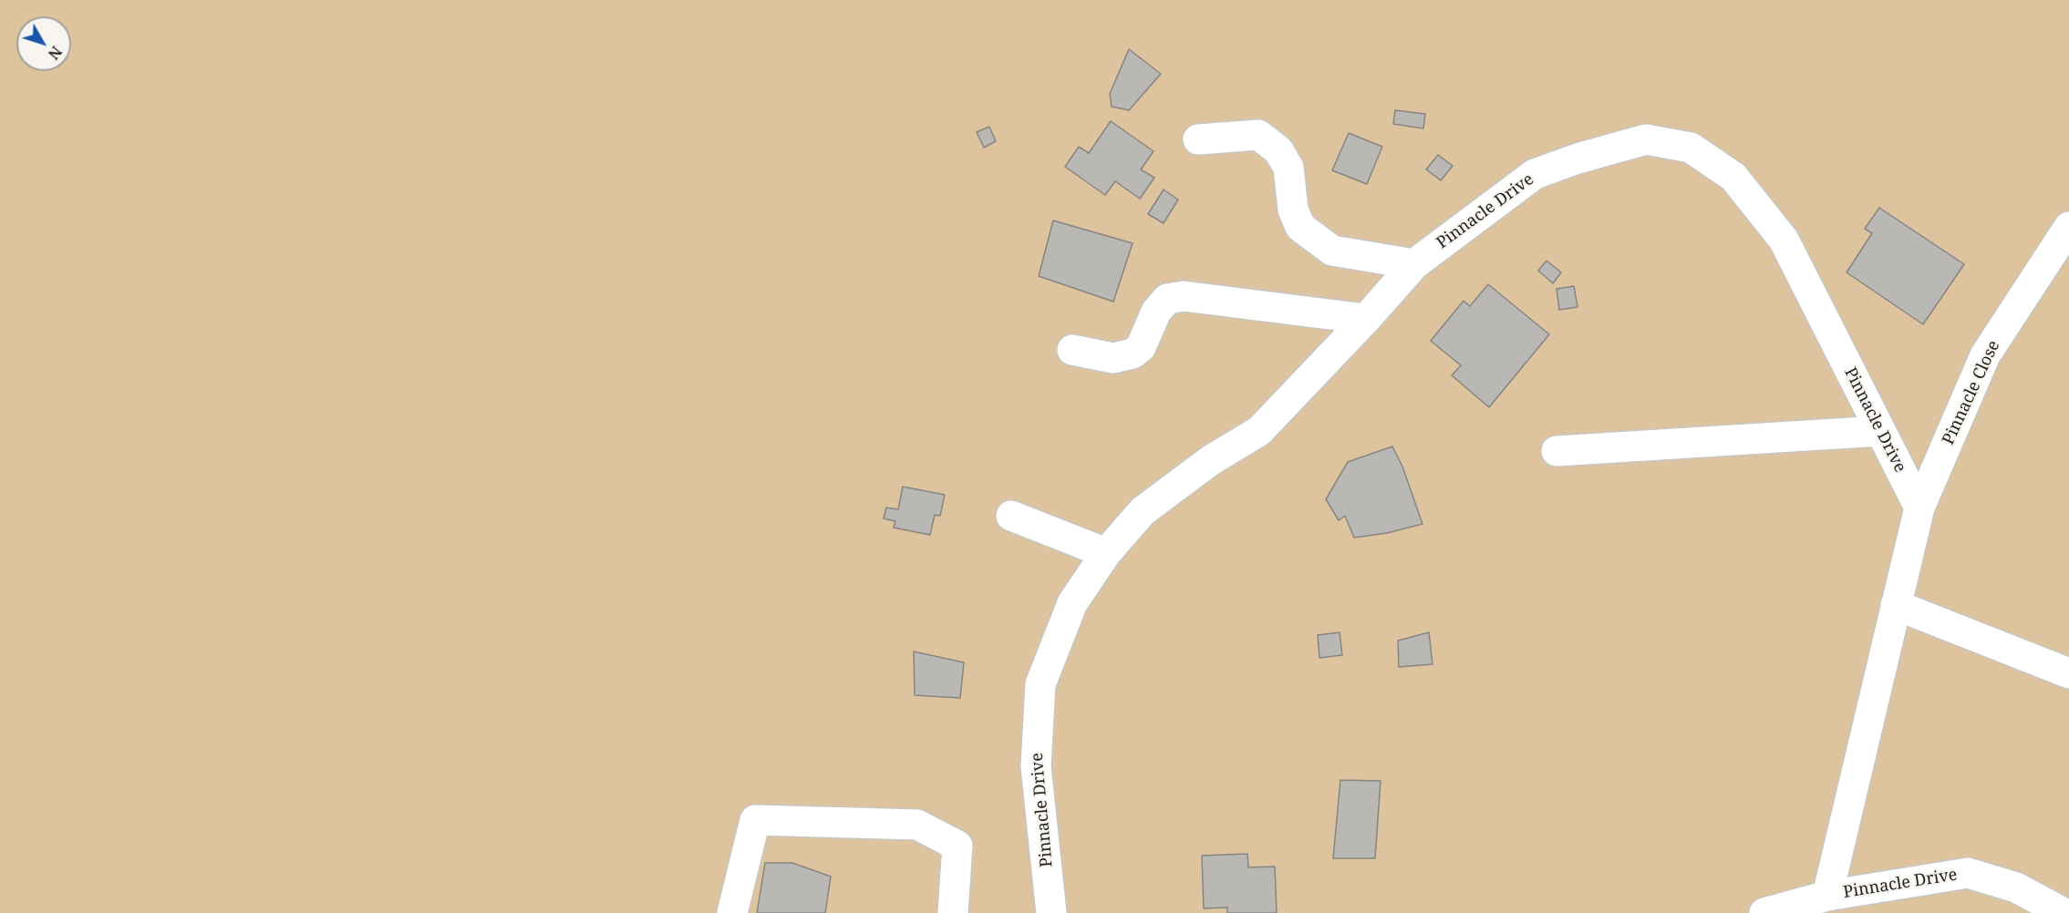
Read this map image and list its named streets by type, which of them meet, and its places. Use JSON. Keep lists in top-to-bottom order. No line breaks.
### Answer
{"streets":{"street":["Pinnacle Drive","Pinnacle Close"]},"crossings":[["Pinnacle Drive","Pinnacle Close"]],"north":"bottom right"}
